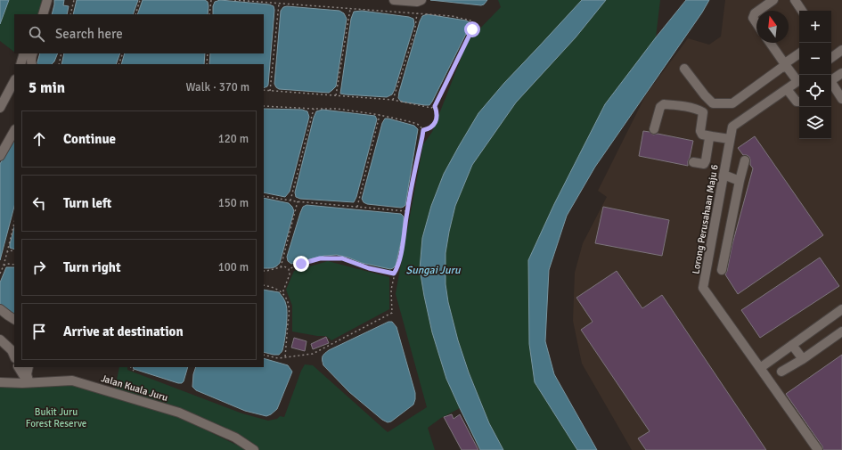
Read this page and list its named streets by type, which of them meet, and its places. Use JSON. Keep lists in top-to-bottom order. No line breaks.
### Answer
{"streets":{"street":["Lorong Perusahaan Maju 6","Jalan Kuala Juru"]},"water":["Sungai Juru"],"parks":["Bukit Juru Forest Reserve"],"north":"top","page":{"map_buttons":["+","−"],"search":"Search here","heading":["5 min","Walk · 370 m"],"list":[["Continue","120 m"],["Turn left","150 m"],["Turn right","100 m"],"Arrive at destination"]}}
